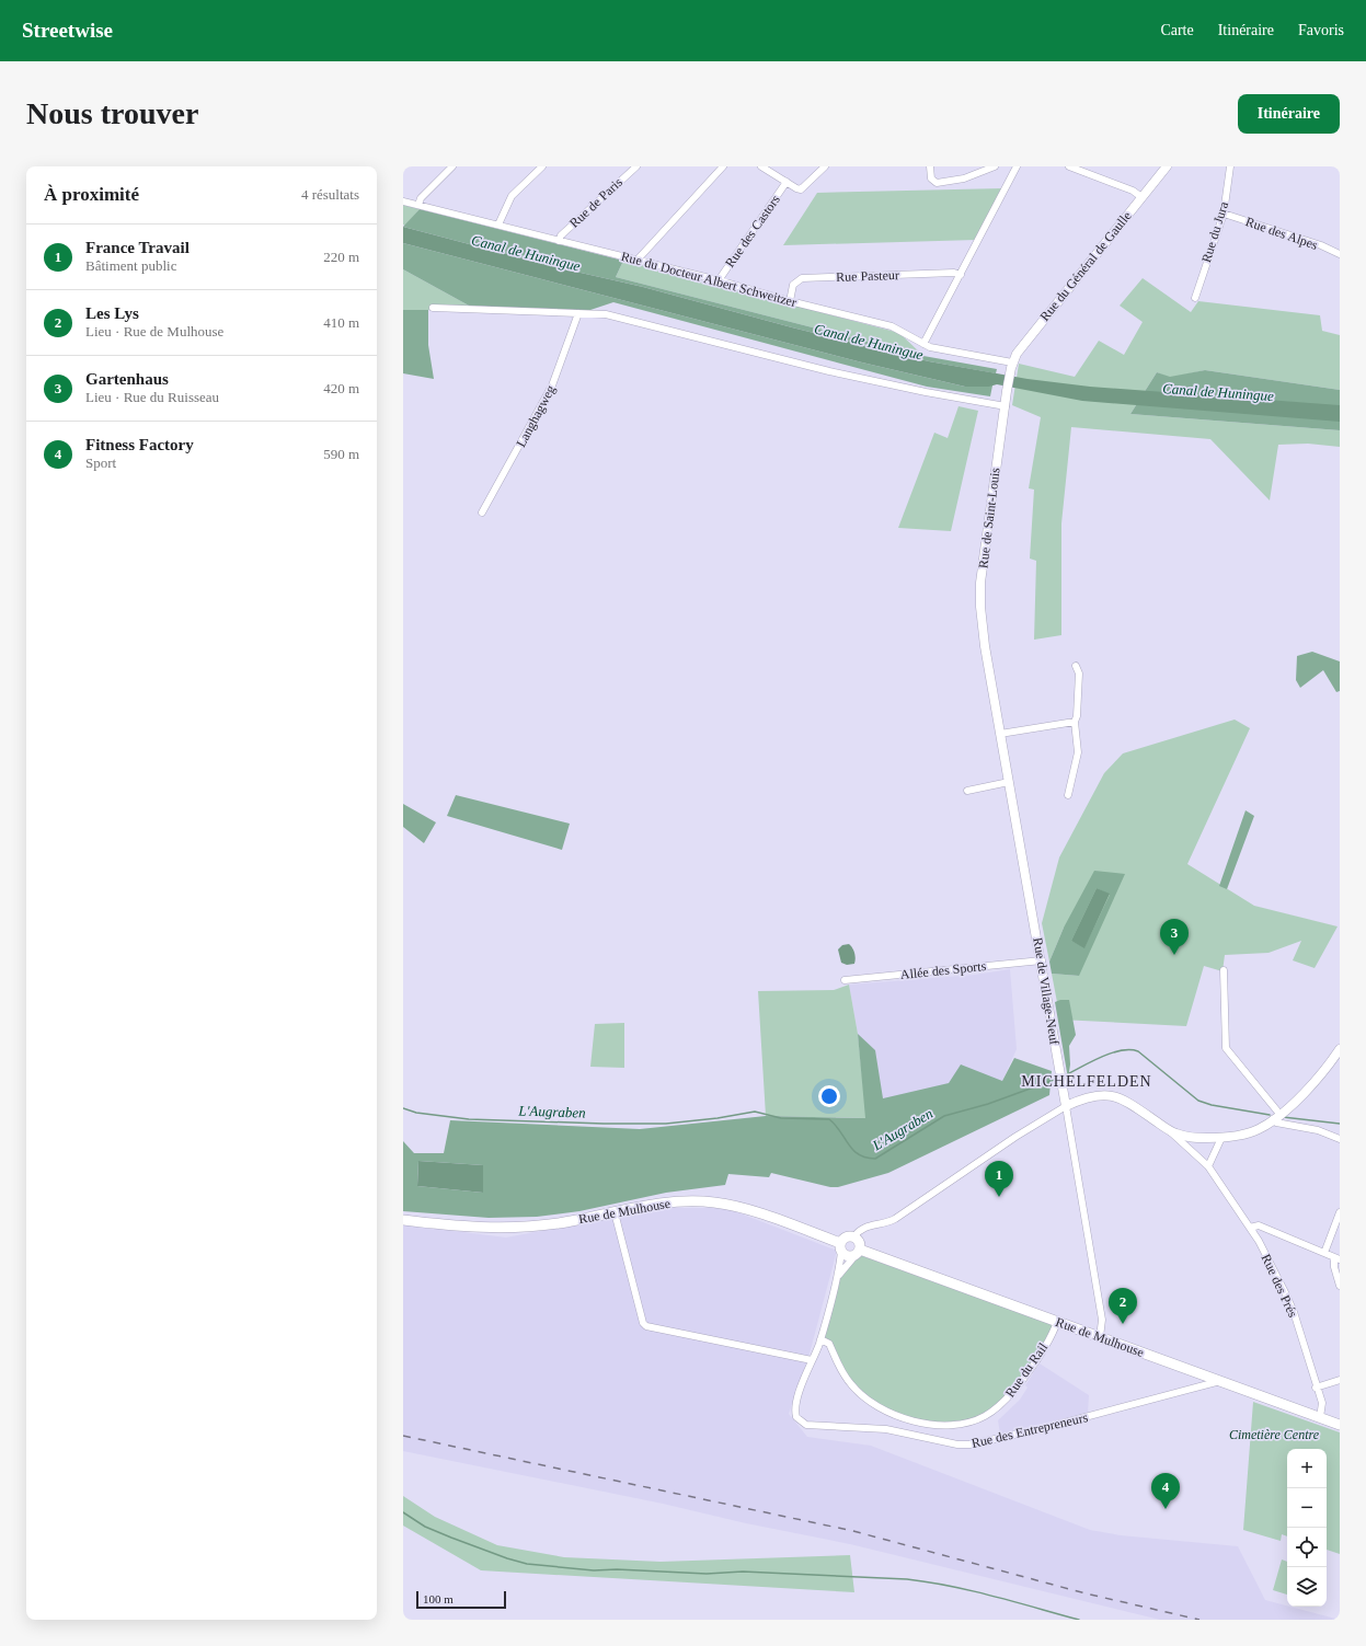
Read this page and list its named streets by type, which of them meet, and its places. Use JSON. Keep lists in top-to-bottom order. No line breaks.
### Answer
{"streets":{"main road":["Rue de Mulhouse"],"street":["Rue de Paris","Rue des Castors","Rue du Jura","Rue des Alpes","Rue du Général de Gaulle","Rue Pasteur","Rue du Docteur Albert Schweitzer","Langhagweg","Rue de Saint-Louis","Allée des Sports","Rue de Village-Neuf","Rue des Prés","Rue du Rail","Rue des Entrepreneurs"]},"crossings":[["Rue de Paris","Rue du Docteur Albert Schweitzer"],["Rue des Castors","Rue du Docteur Albert Schweitzer"],["Rue du Jura","Rue des Alpes"],["Rue du Général de Gaulle","Rue du Docteur Albert Schweitzer"],["Rue du Général de Gaulle","Rue de Saint-Louis"],["Rue Pasteur","Rue du Docteur Albert Schweitzer"],["Rue de Saint-Louis","Rue de Village-Neuf"],["Allée des Sports","Rue de Village-Neuf"],["Rue de Village-Neuf","Rue de Mulhouse"],["Rue de Mulhouse","Rue des Prés"],["Rue de Mulhouse","Rue du Rail"],["Rue de Mulhouse","Rue des Entrepreneurs"],["Rue du Rail","Rue des Entrepreneurs"]],"districts":["MICHELFELDEN"],"water":["Canal de Huningue","L'Augraben"],"parks":["Cimetière Centre"],"scale_bar":"100 m","page":{"header":"Streetwise","nav":["Carte","Itinéraire","Favoris"],"buttons":"Itinéraire","title":"Nous trouver","heading":["À proximité","4 résultats"],"list":[{"mark":"1","name":"France Travail","note":"Bâtiment public","value":"220 m"},{"mark":"2","name":"Les Lys","note":"Lieu · Rue de Mulhouse","value":"410 m"},{"mark":"3","name":"Gartenhaus","note":"Lieu · Rue du Ruisseau","value":"420 m"},{"mark":"4","name":"Fitness Factory","note":"Sport","value":"590 m"}],"pins":["3","1","2","4"],"map_buttons":["+","−"],"scale":"100 m"}}
